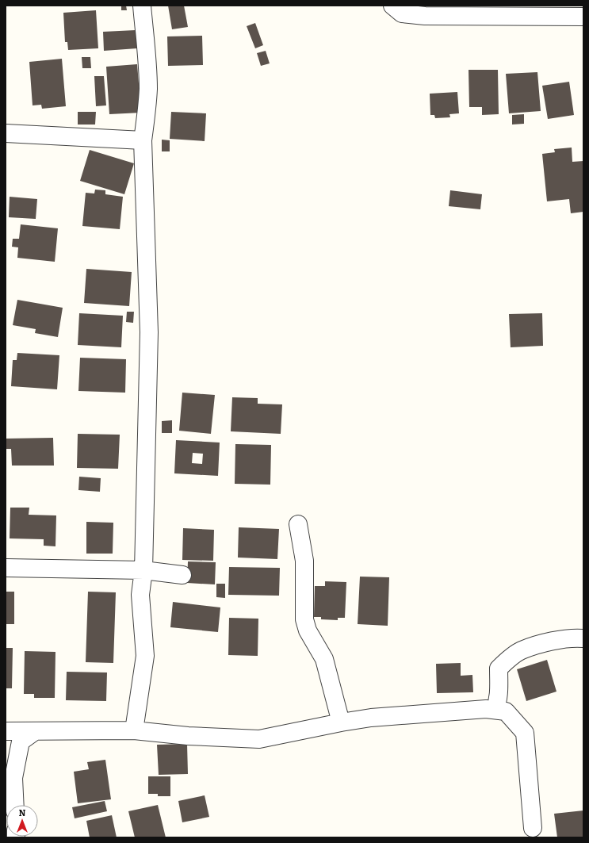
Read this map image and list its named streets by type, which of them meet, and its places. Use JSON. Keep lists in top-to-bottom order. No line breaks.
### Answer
{"north":"top"}
